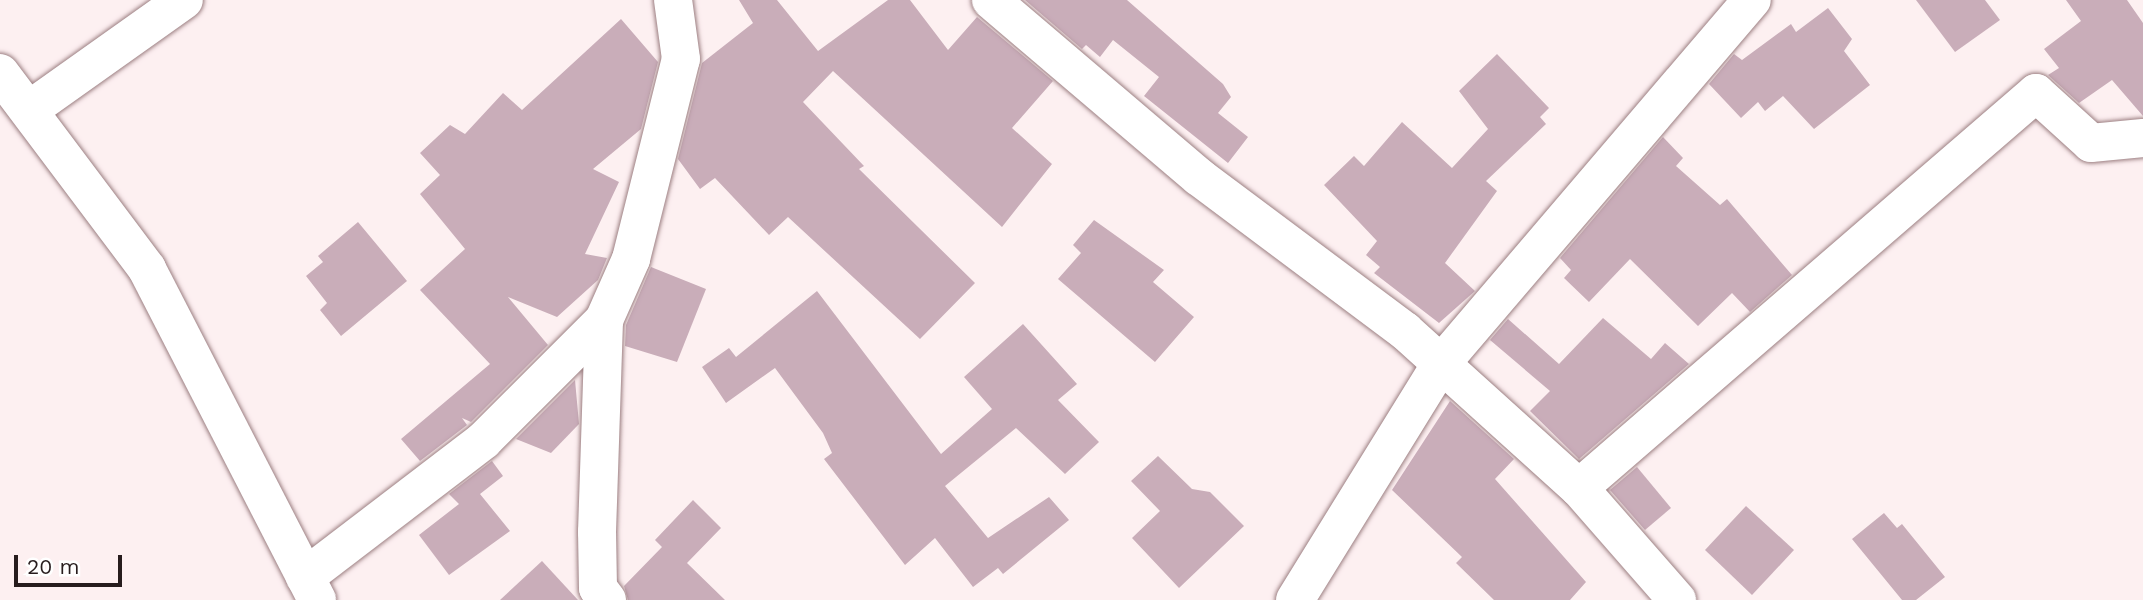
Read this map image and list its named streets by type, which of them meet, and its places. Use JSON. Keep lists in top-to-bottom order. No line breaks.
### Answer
{"scale_bar":"20 m"}
